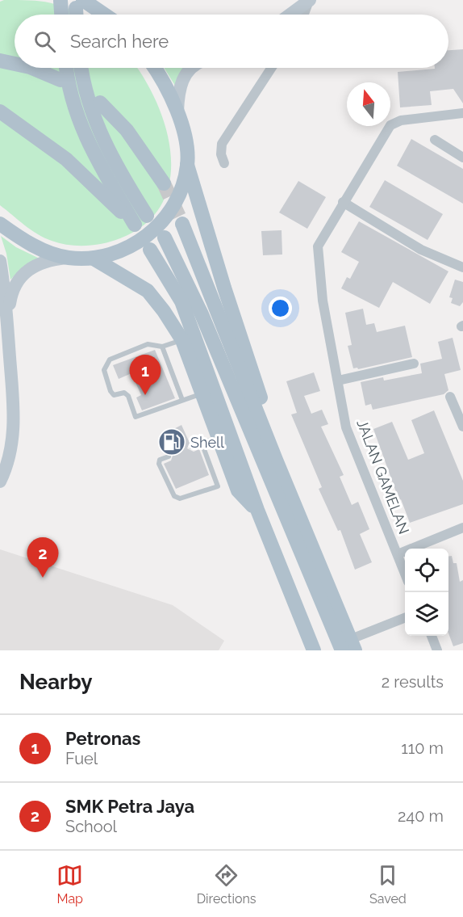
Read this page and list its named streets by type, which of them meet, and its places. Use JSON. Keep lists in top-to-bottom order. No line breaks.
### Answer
{"streets":{"street":["JALAN GAMELAN"]},"places":{"fuel station":["Shell"]},"north":"top","page":{"search":"Search here","pins":["1","2"],"heading":["Nearby","2 results"],"list":[{"mark":"1","name":"Petronas","note":"Fuel","value":"110 m"},{"mark":"2","name":"SMK Petra Jaya","note":"School","value":"240 m"}],"nav":["Map","Directions","Saved"]}}
